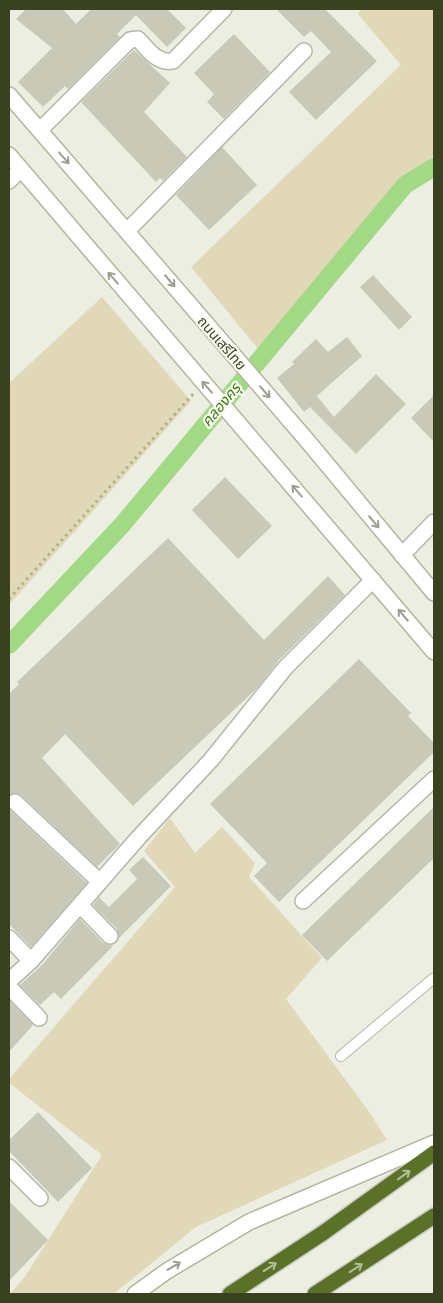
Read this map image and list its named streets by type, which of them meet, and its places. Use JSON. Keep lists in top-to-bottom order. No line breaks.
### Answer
{"streets":{"main road":["ถนนเสรีไทย"]},"water":["คลองครุ"]}
